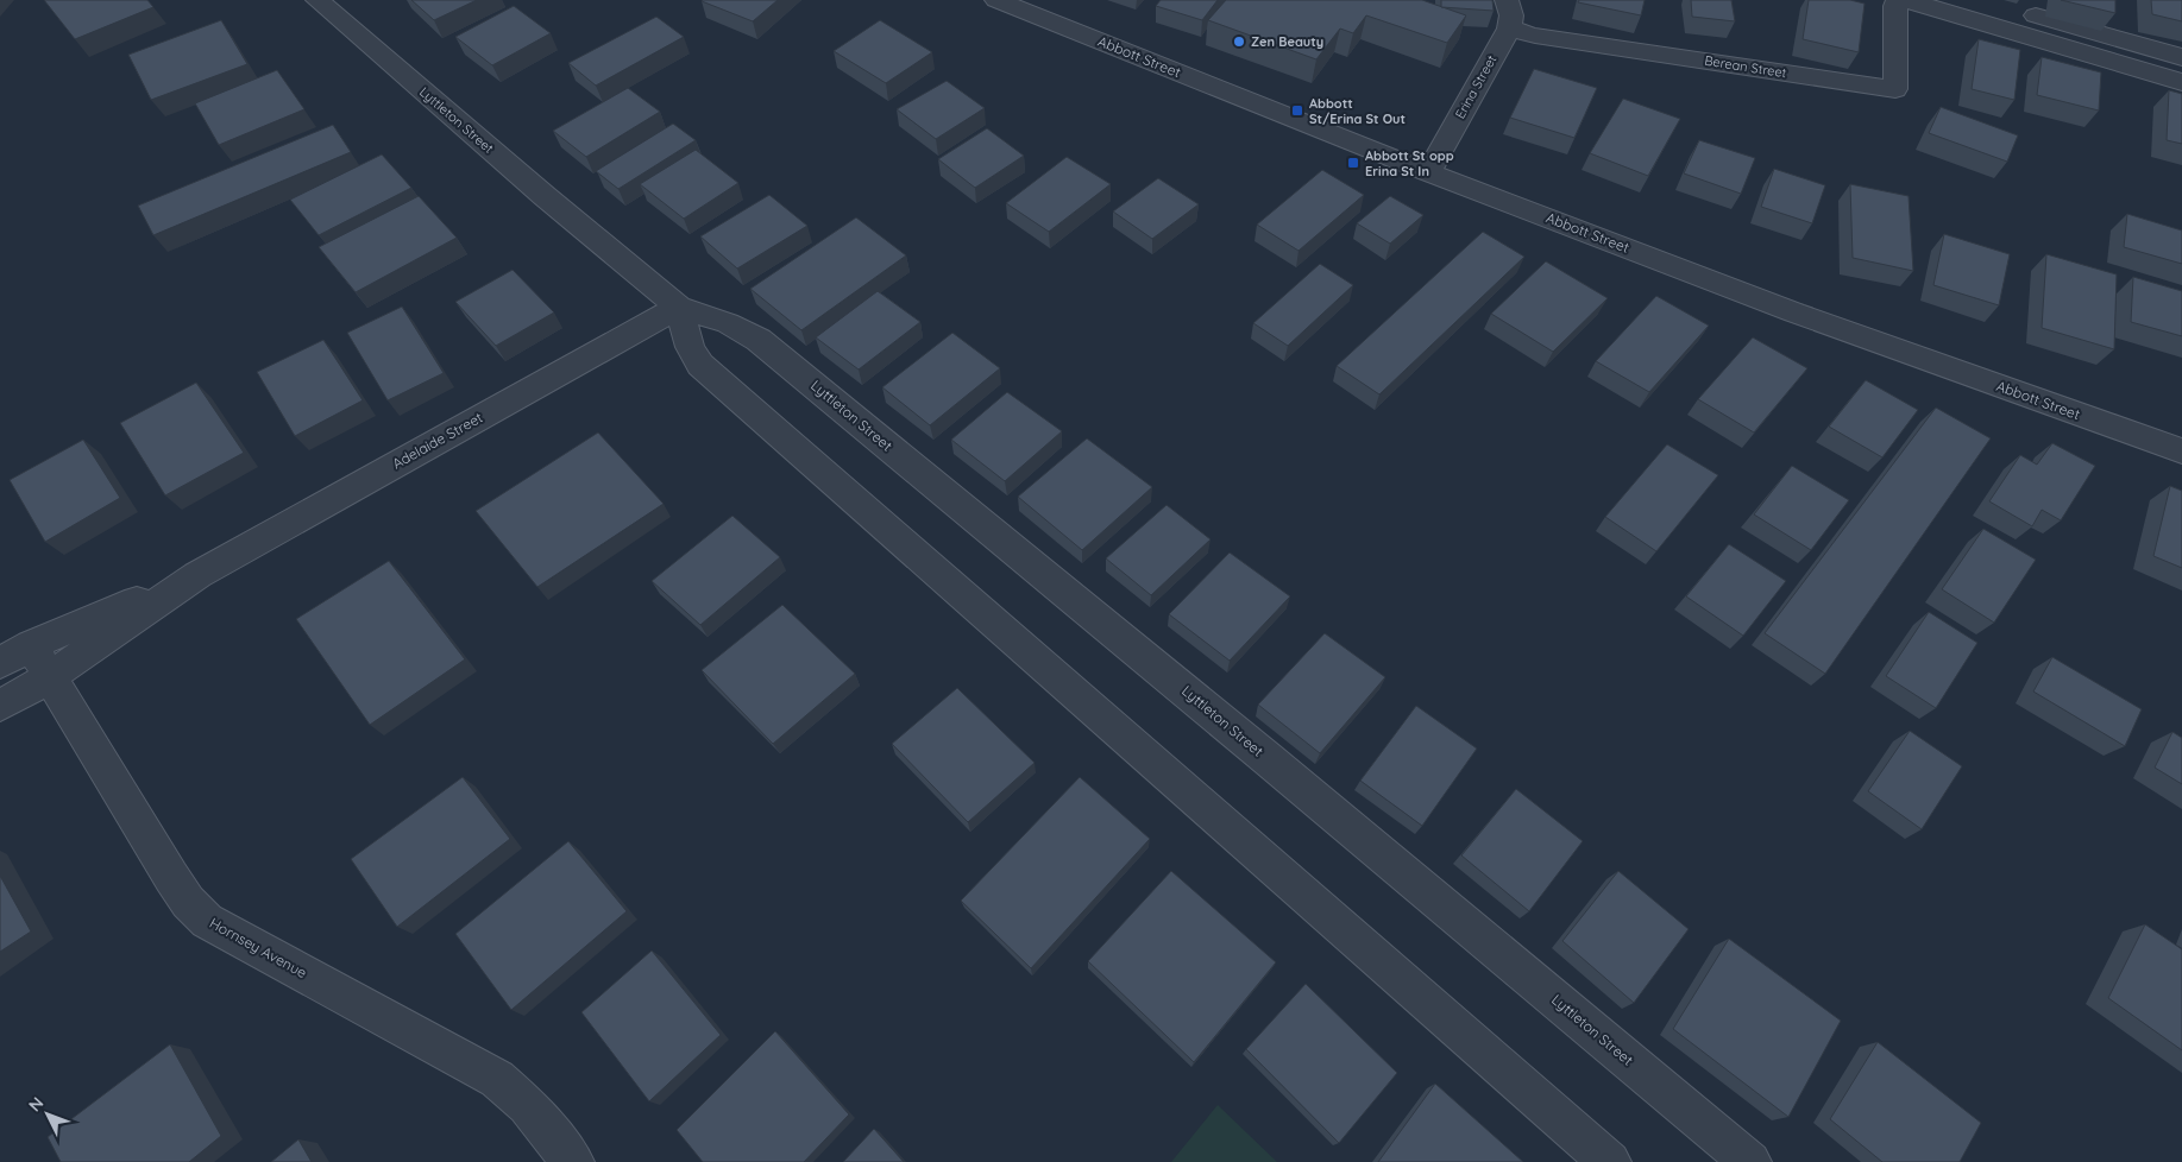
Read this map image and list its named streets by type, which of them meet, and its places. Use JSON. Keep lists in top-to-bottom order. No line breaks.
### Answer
{"streets":{"street":["Abbott Street","Berean Street","Erina Street","Lyttleton Street","Adelaide Street","Hornsey Avenue"]},"crossings":[["Abbott Street","Erina Street"],["Berean Street","Erina Street"],["Lyttleton Street","Adelaide Street"],["Adelaide Street","Hornsey Avenue"]],"places":{"other":["Zen Beauty"],"transit":["Abbott St/Erina St Out","Abbott St opp Erina St In"]},"north":"top left"}
